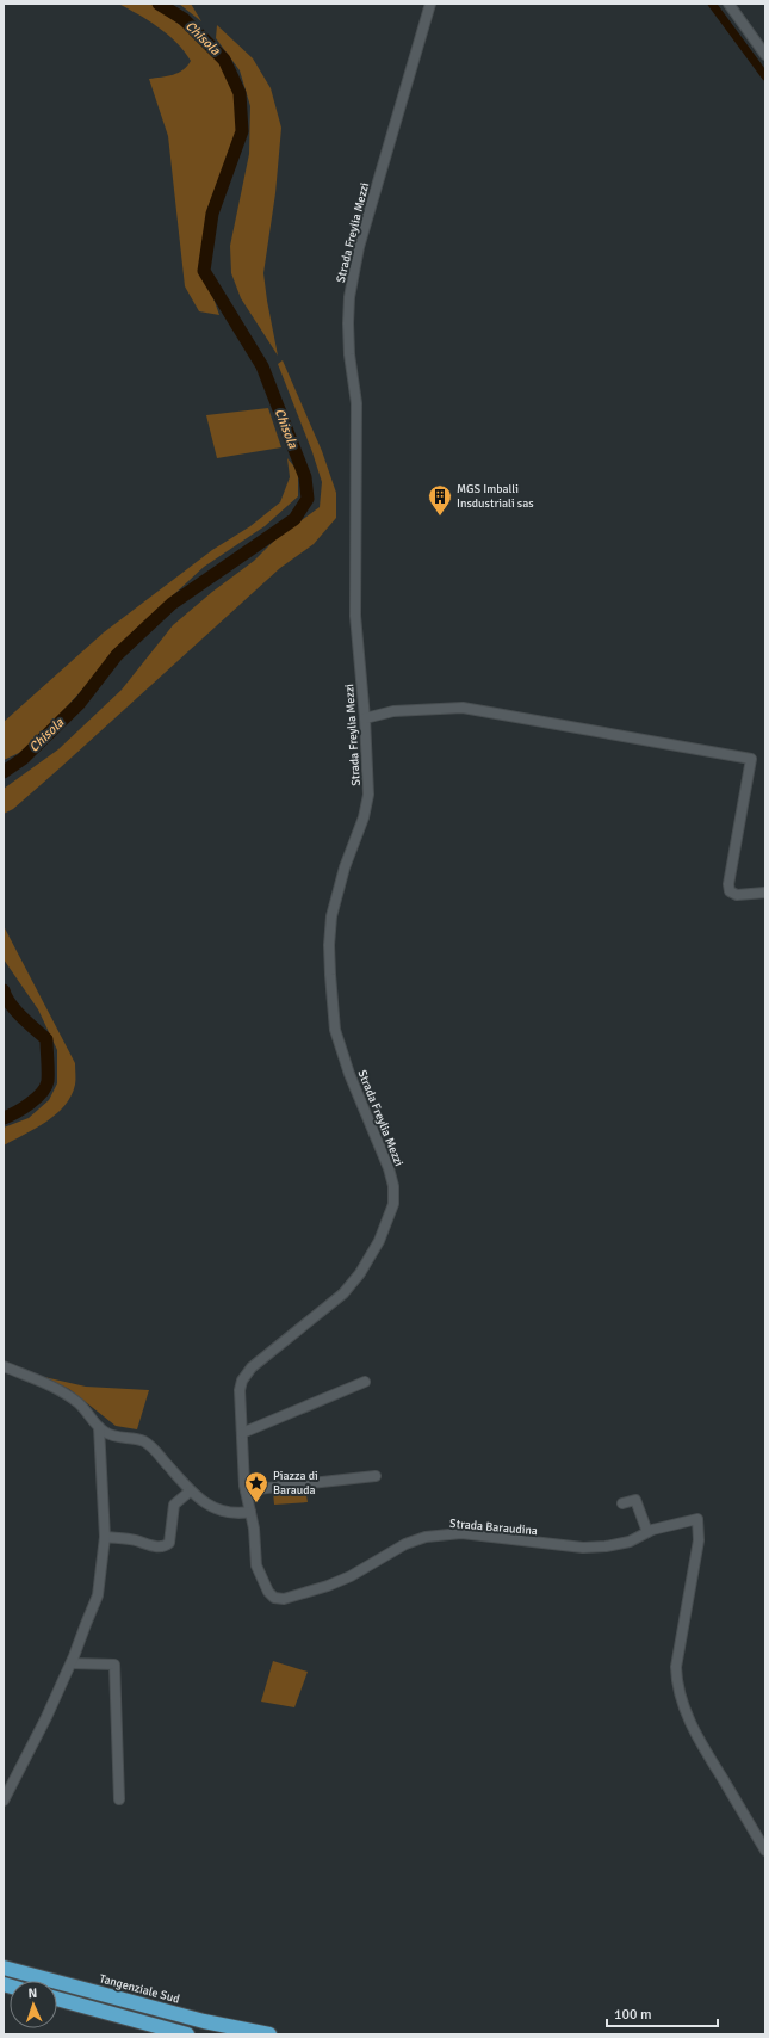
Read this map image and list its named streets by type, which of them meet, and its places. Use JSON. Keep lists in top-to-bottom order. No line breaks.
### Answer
{"streets":{"highway":["Tangenziale Sud"],"street":["Strada Freylia Mezzi","Strada Baraudina"]},"crossings":[["Strada Freylia Mezzi","Strada Baraudina"]],"water":["Chisola"],"places":{"building":["MGS Imballi Insdustriali sas"],"place":["Piazza di Barauda"]},"scale_bar":"100 m","north":"top"}
